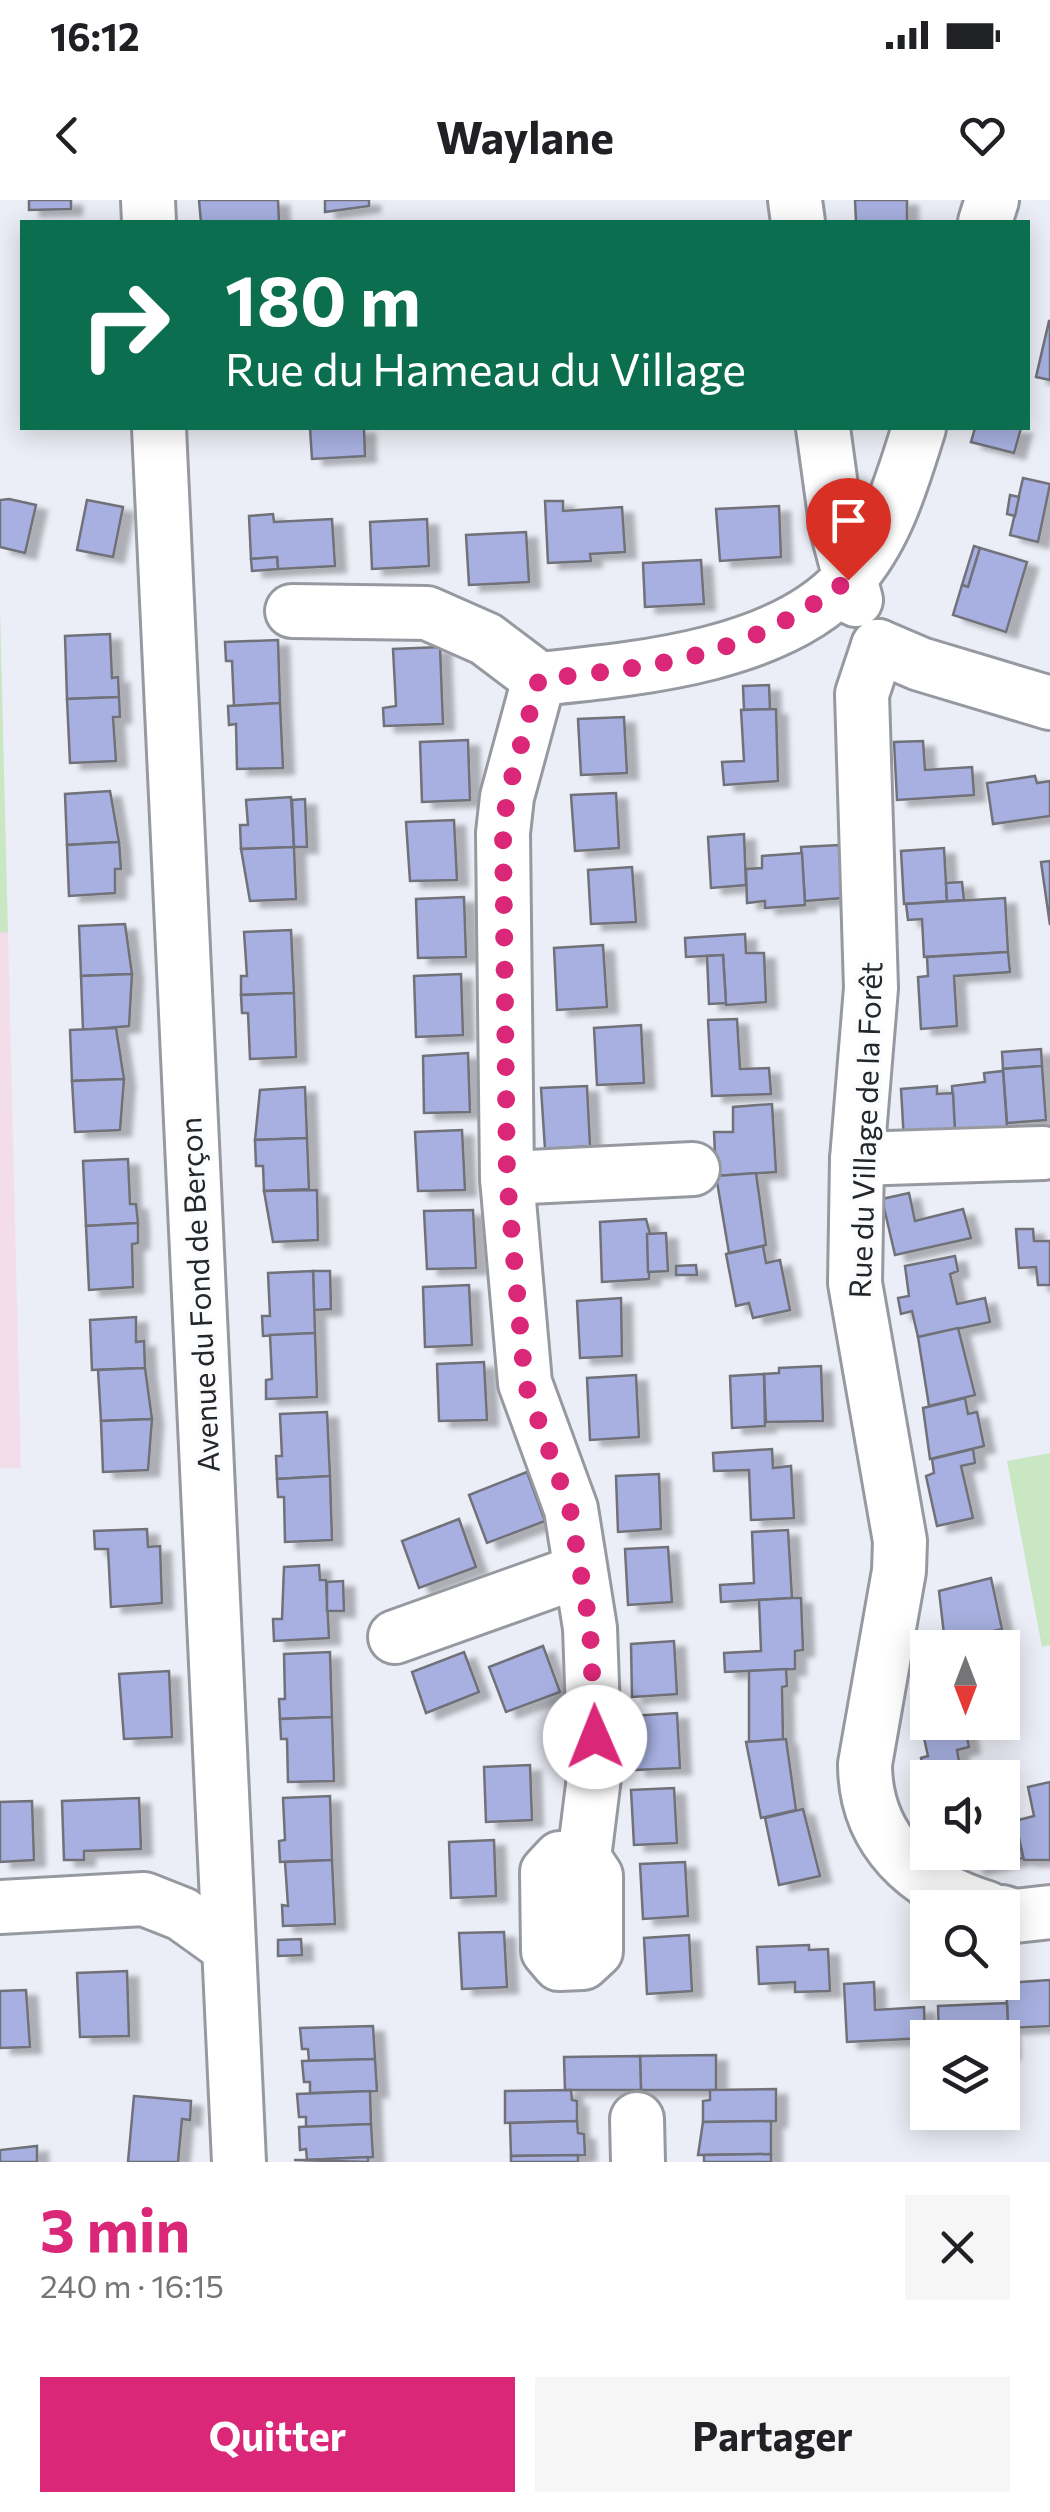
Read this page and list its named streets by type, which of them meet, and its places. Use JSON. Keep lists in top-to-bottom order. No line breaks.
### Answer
{"streets":{"street":["Rue du Village de la Forêt","Avenue du Fond de Berçon"]},"north":"bottom","page":{"status":"16:12","header":"Waylane","turn":["180 m","Rue du Hameau du Village"],"heading":["3 min","240 m · 16:15"],"buttons":["Quitter","Partager"]}}
